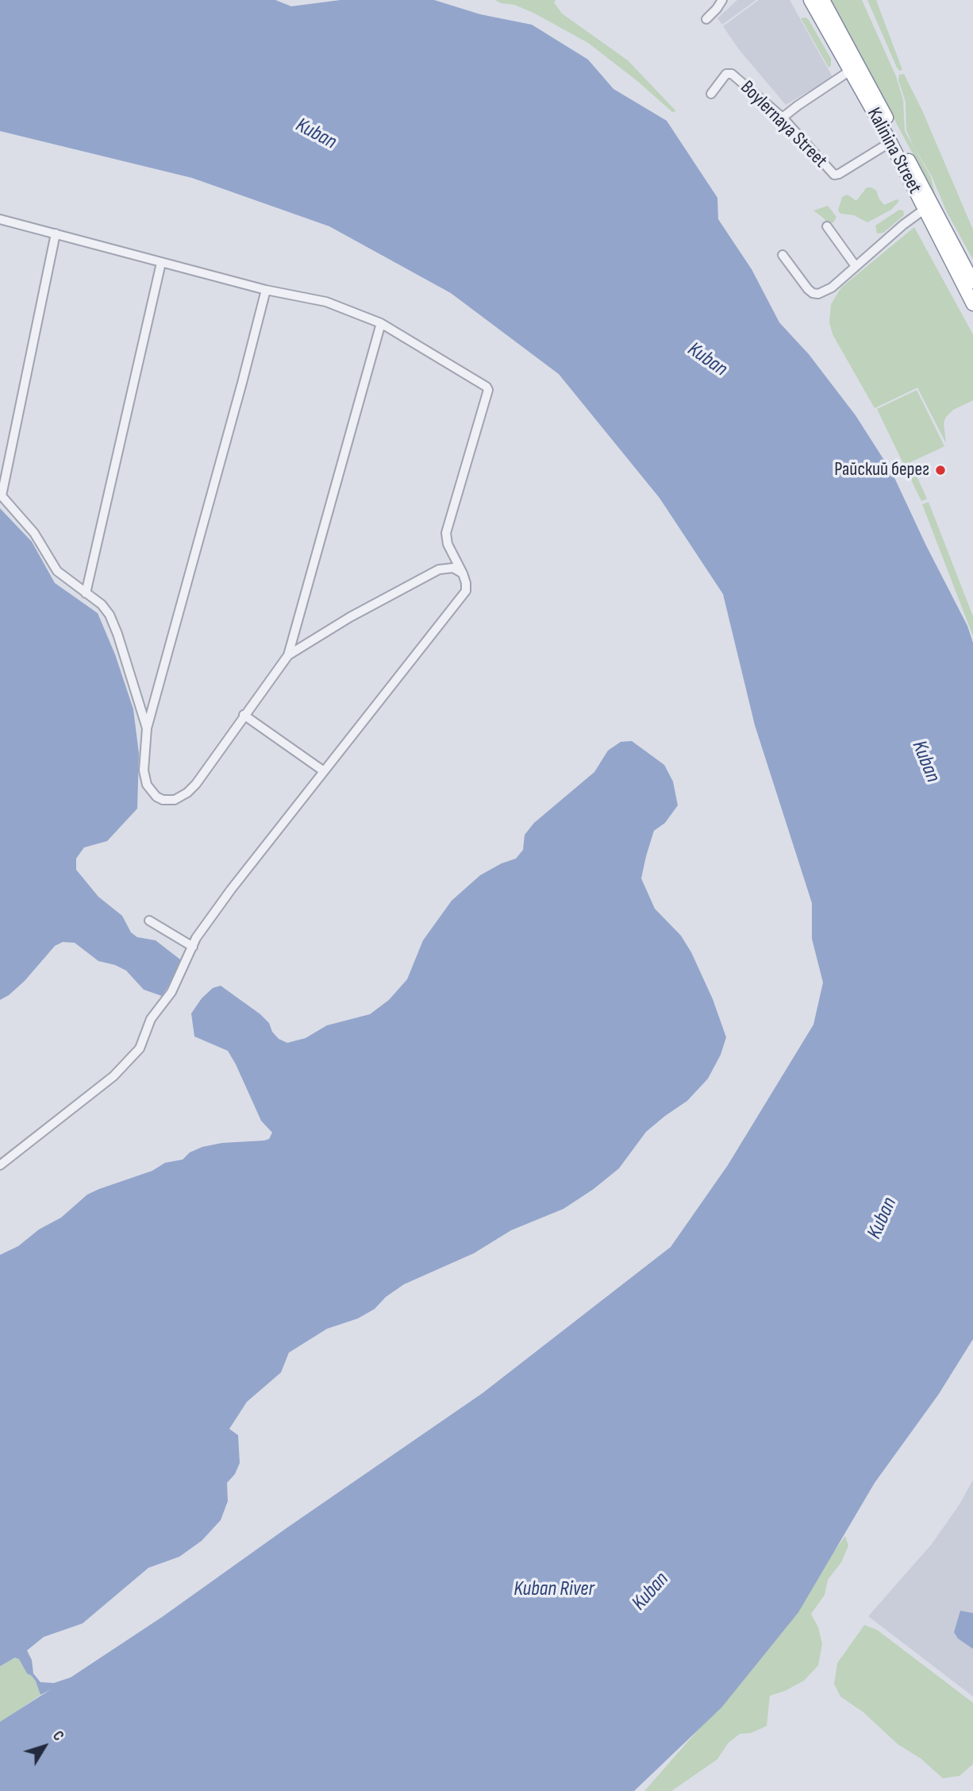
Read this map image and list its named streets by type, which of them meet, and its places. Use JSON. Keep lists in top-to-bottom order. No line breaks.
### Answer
{"streets":{"highway":["Kalinina Street"],"street":["Boylernaya Street"]},"crossings":[["Boylernaya Street","Kalinina Street"]],"water":["Kuban","Kuban River"],"places":["Райский берег"],"north":"top right"}
